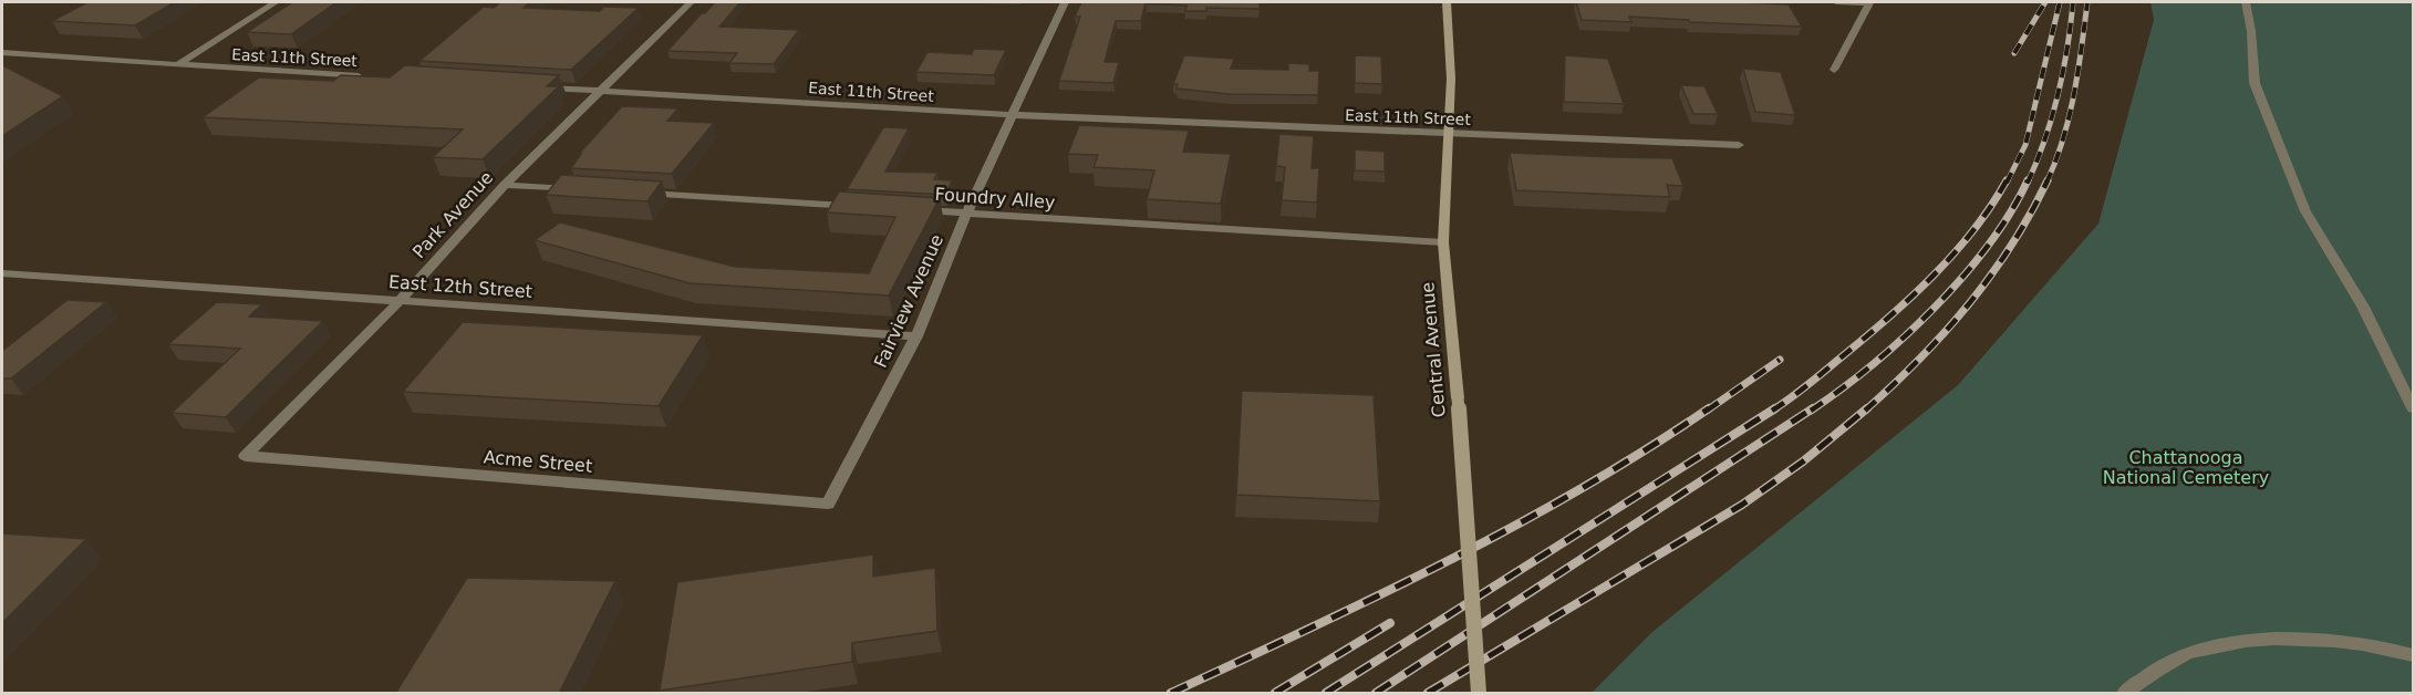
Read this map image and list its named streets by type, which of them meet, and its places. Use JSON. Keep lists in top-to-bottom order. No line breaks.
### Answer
{"streets":{"main road":["Central Avenue"],"street":["East 11th Street","Foundry Alley","Park Avenue","East 12th Street","Fairview Avenue","Acme Street"]},"crossings":[["East 11th Street","Park Avenue"],["East 11th Street","Fairview Avenue"],["East 11th Street","Central Avenue"],["Foundry Alley","Fairview Avenue"],["Foundry Alley","Central Avenue"],["Park Avenue","East 12th Street"],["Park Avenue","Acme Street"],["East 12th Street","Fairview Avenue"],["Fairview Avenue","Acme Street"]],"parks":["Chattanooga National Cemetery"]}
